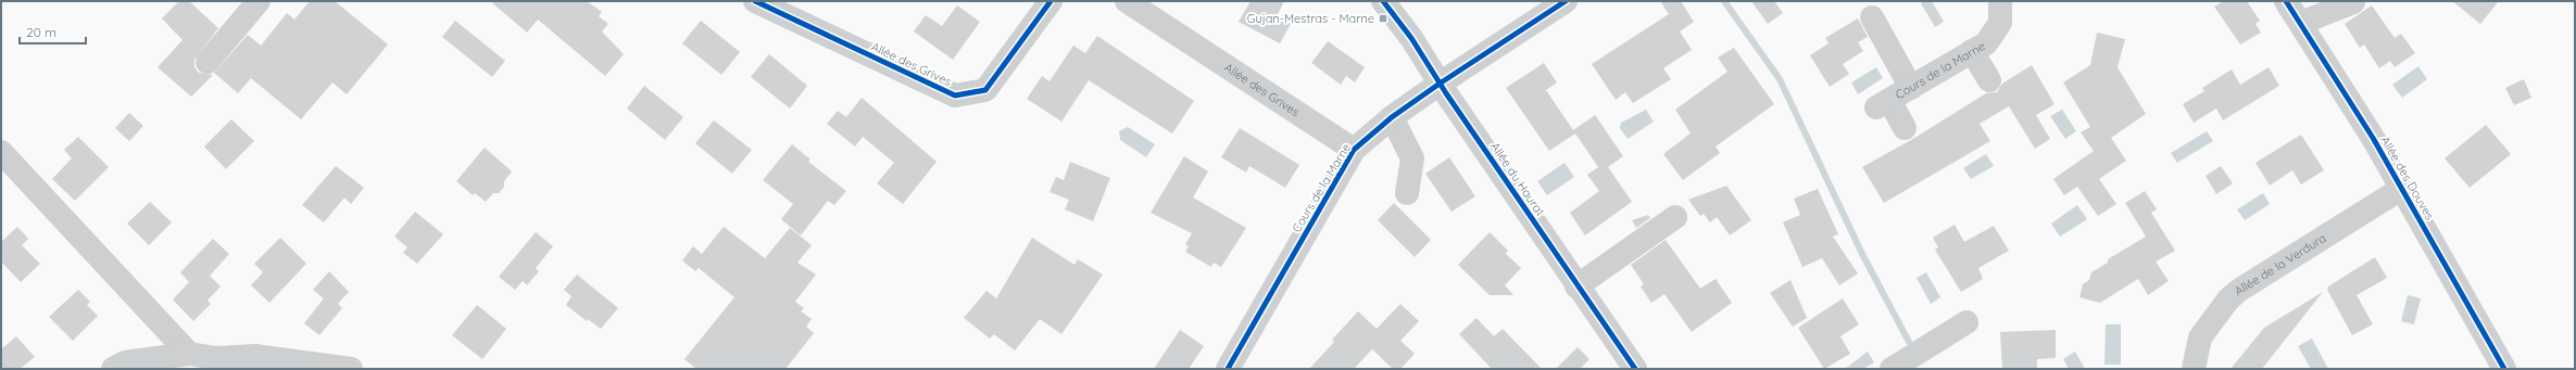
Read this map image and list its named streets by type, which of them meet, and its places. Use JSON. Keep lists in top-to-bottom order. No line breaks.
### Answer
{"streets":{"street":["Allée des Grives","Cours de la Marne","Allée des Douves","Allée du Haurat","Allée de la Verdura"]},"crossings":[["Allée des Grives","Cours de la Marne"],["Cours de la Marne","Allée du Haurat"],["Allée des Douves","Allée de la Verdura"]],"places":{"transit":["Gujan-Mestras - Marne"]},"scale_bar":"20 m"}
